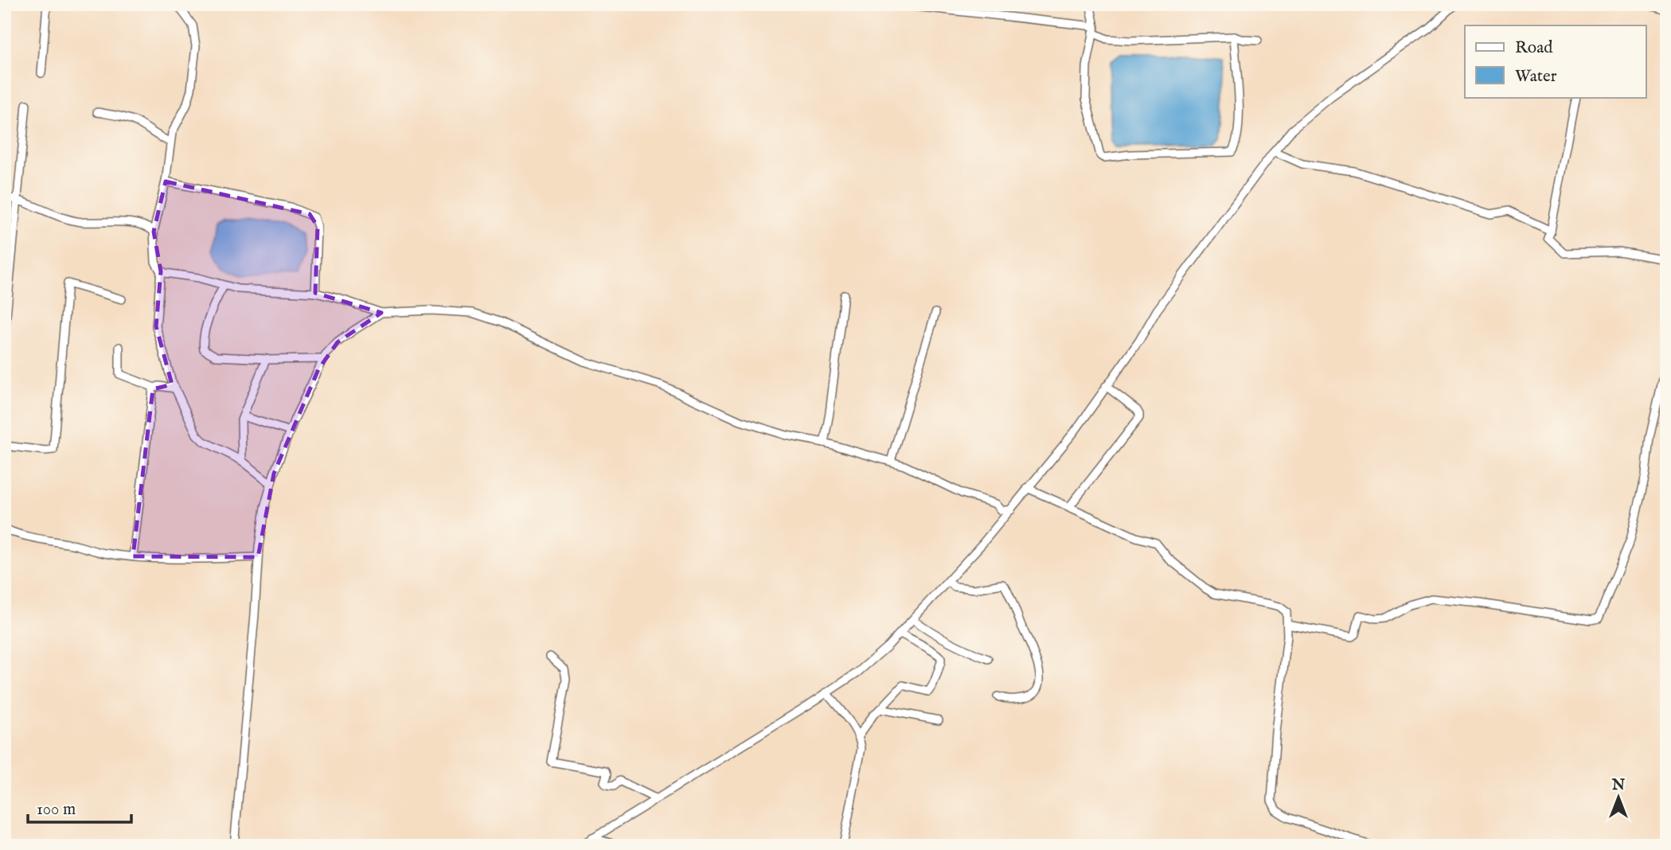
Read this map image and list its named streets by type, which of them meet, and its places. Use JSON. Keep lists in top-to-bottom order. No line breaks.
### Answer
{"legend":["Road","Water"],"scale_bar":"100 m","north":"top"}
